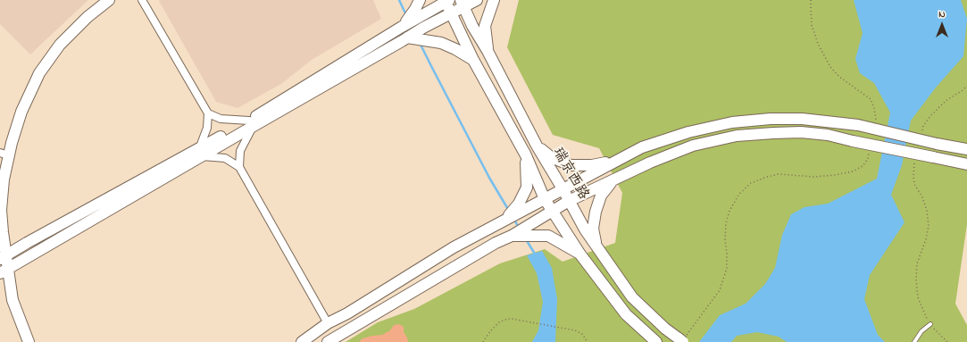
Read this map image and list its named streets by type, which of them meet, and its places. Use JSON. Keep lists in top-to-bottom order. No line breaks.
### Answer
{"streets":{"street":["瑞京西路"]},"north":"top"}
